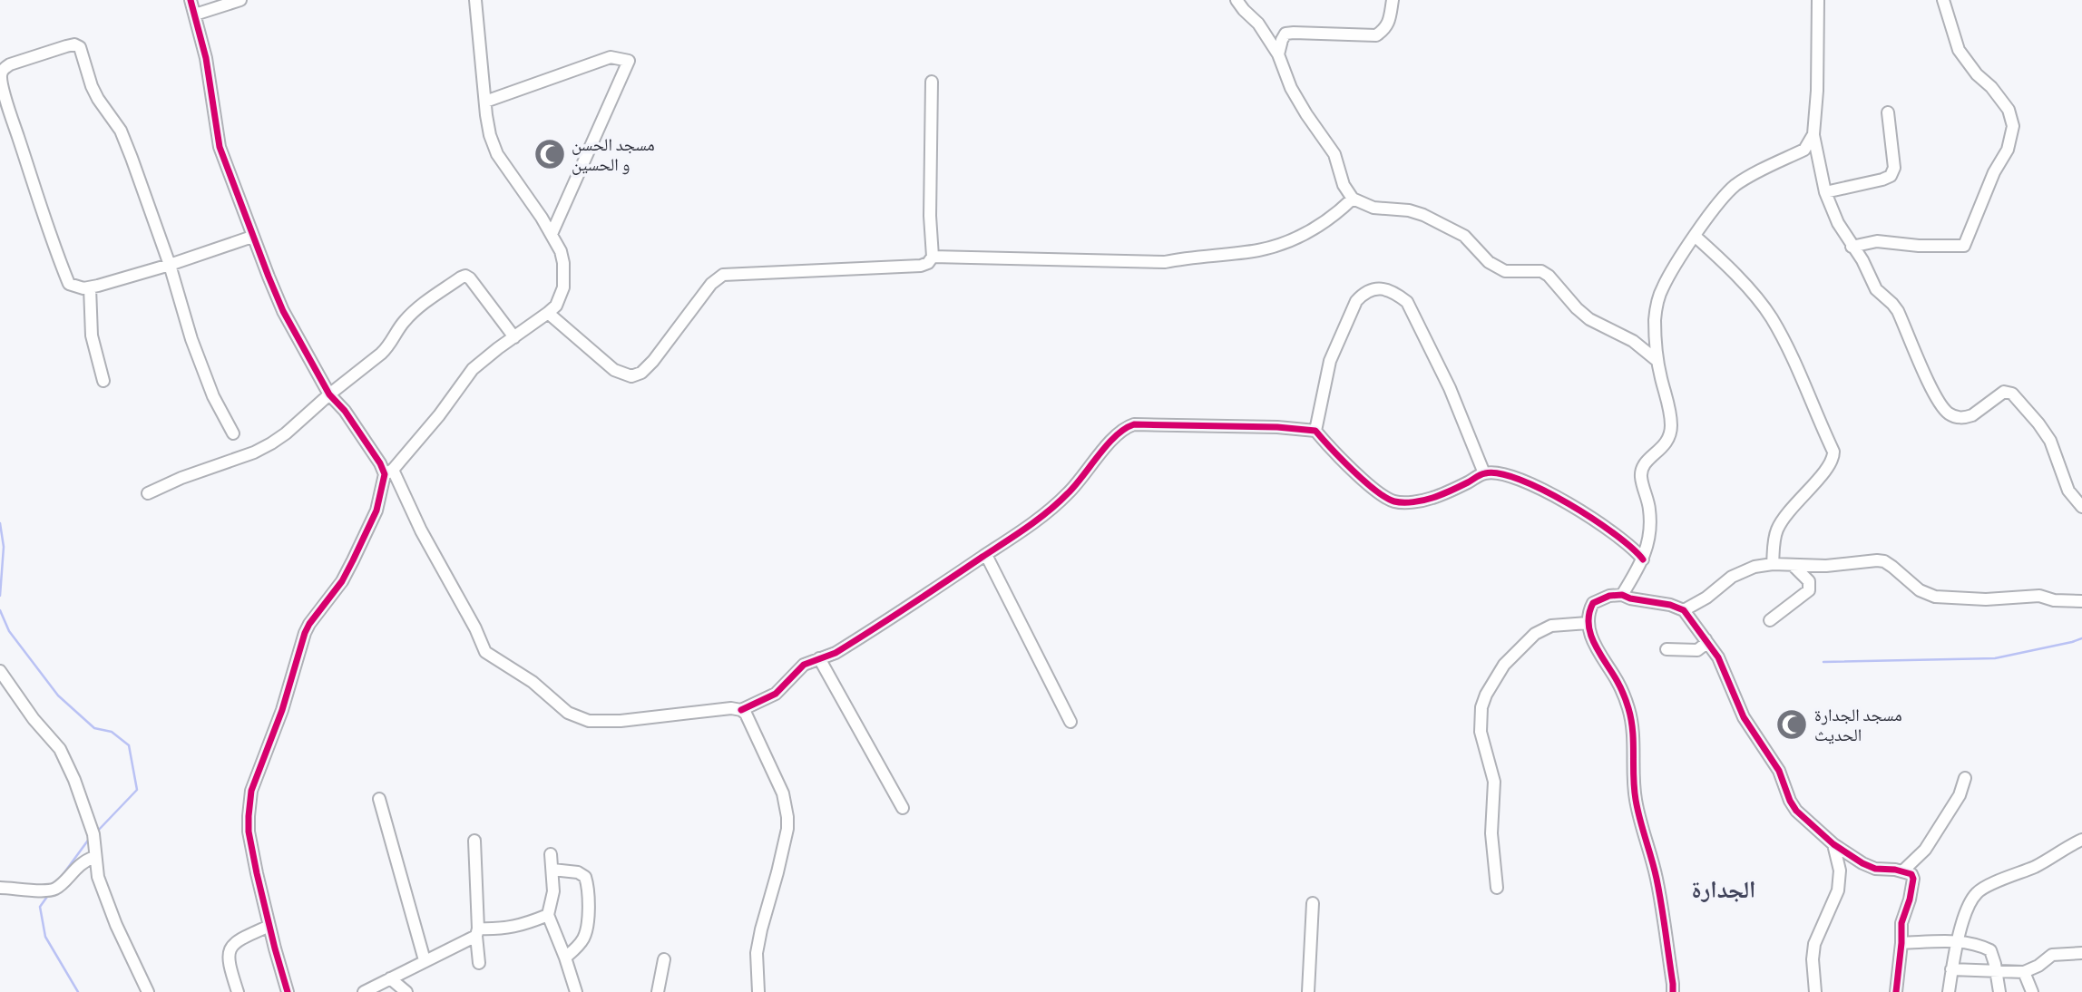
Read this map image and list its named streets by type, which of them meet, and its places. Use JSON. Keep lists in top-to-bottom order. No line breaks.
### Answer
{"districts":["الجدارة"],"places":{"mosque":["مسجد الحسن و الحسين","مسجد الجدارة الحديث"]}}
